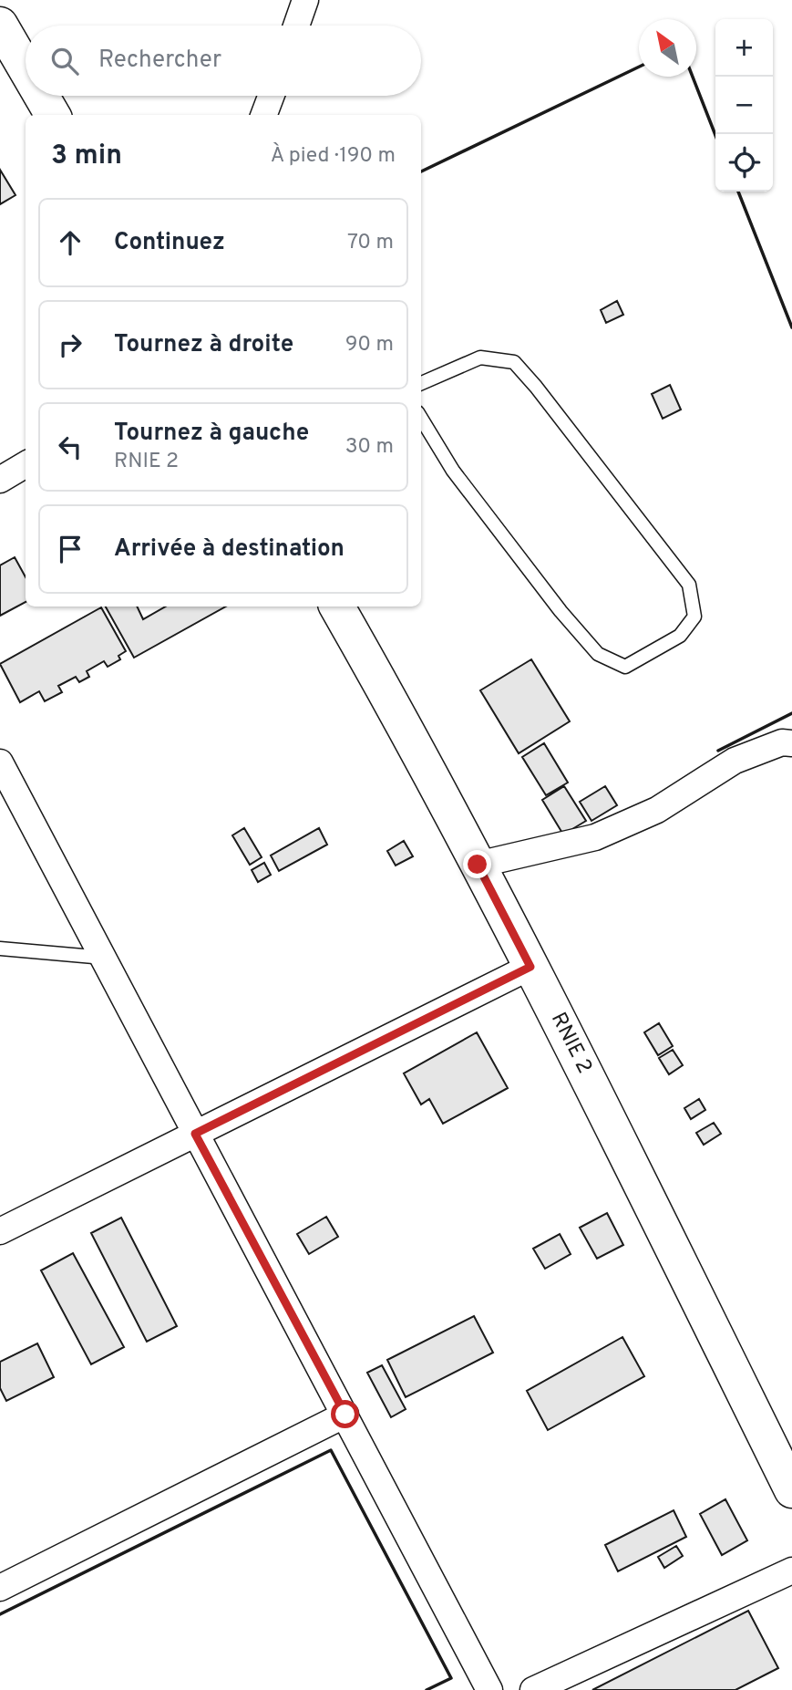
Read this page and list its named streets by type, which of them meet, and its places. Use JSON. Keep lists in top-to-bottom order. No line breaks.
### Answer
{"streets":{"main road":["RNIE 2"]},"north":"top left","page":{"map_buttons":["+","−"],"search":"Rechercher","heading":["3 min","À pied · 190 m"],"list":[["Continuez","70 m"],["Tournez à droite","90 m"],["Tournez à gauche","RNIE 2","30 m"],"Arrivée à destination"]}}
